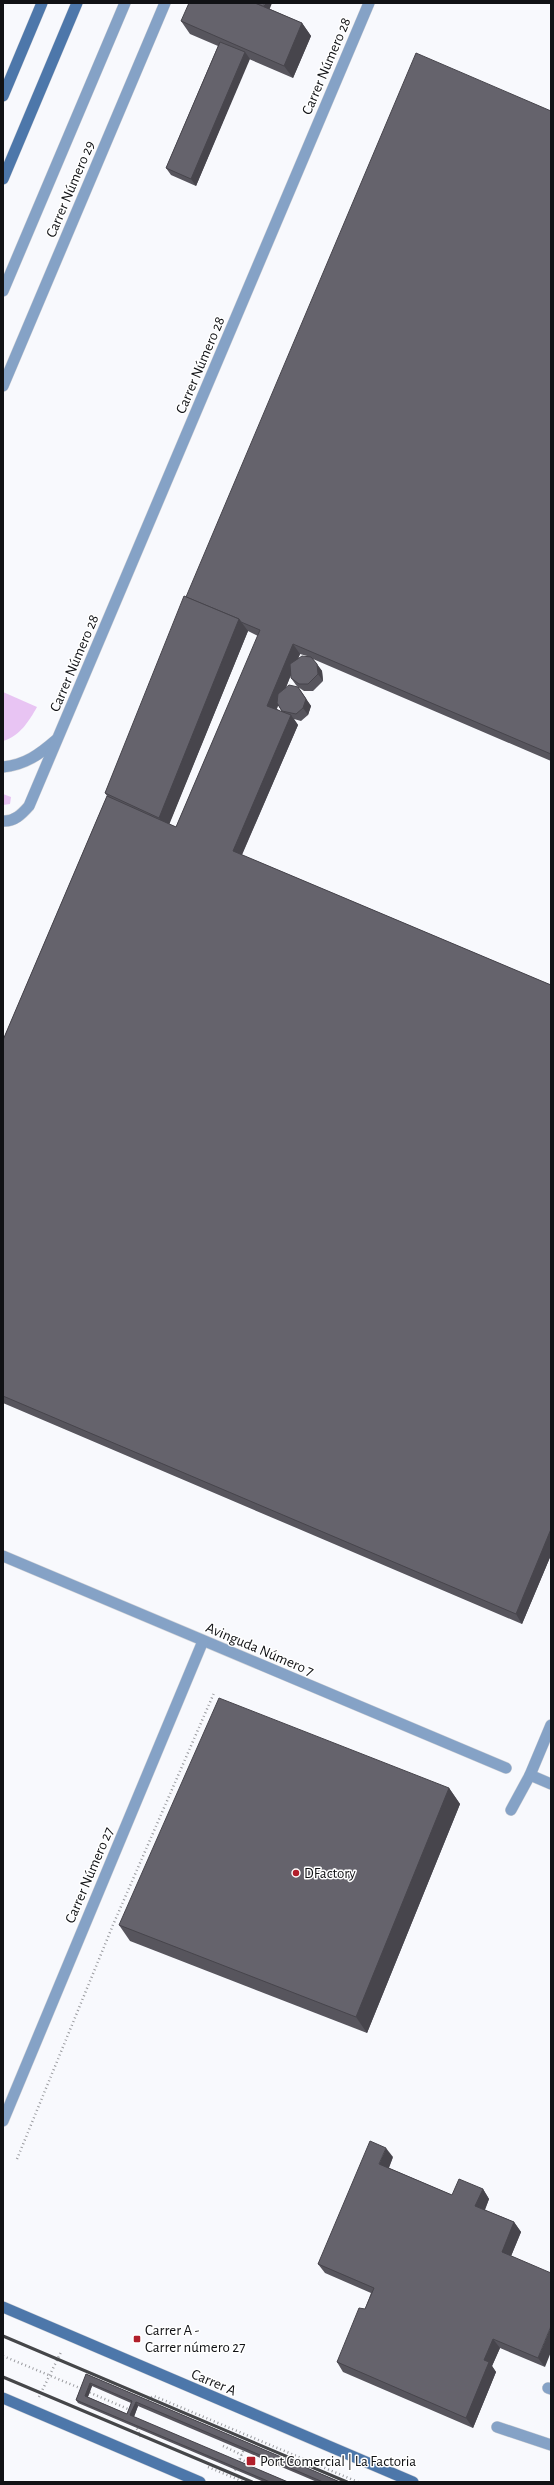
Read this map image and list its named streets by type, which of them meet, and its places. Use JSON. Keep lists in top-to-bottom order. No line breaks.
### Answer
{"streets":{"main road":["Carrer A"],"street":["Carrer Número 28","Carrer Número 29","Avinguda Número 7","Carrer Número 27"]},"crossings":[["Avinguda Número 7","Carrer Número 27"]],"places":{"other":["DFactory"],"transit":["Carrer A - Carrer número 27","Port Comercial | La Factoria"]}}
